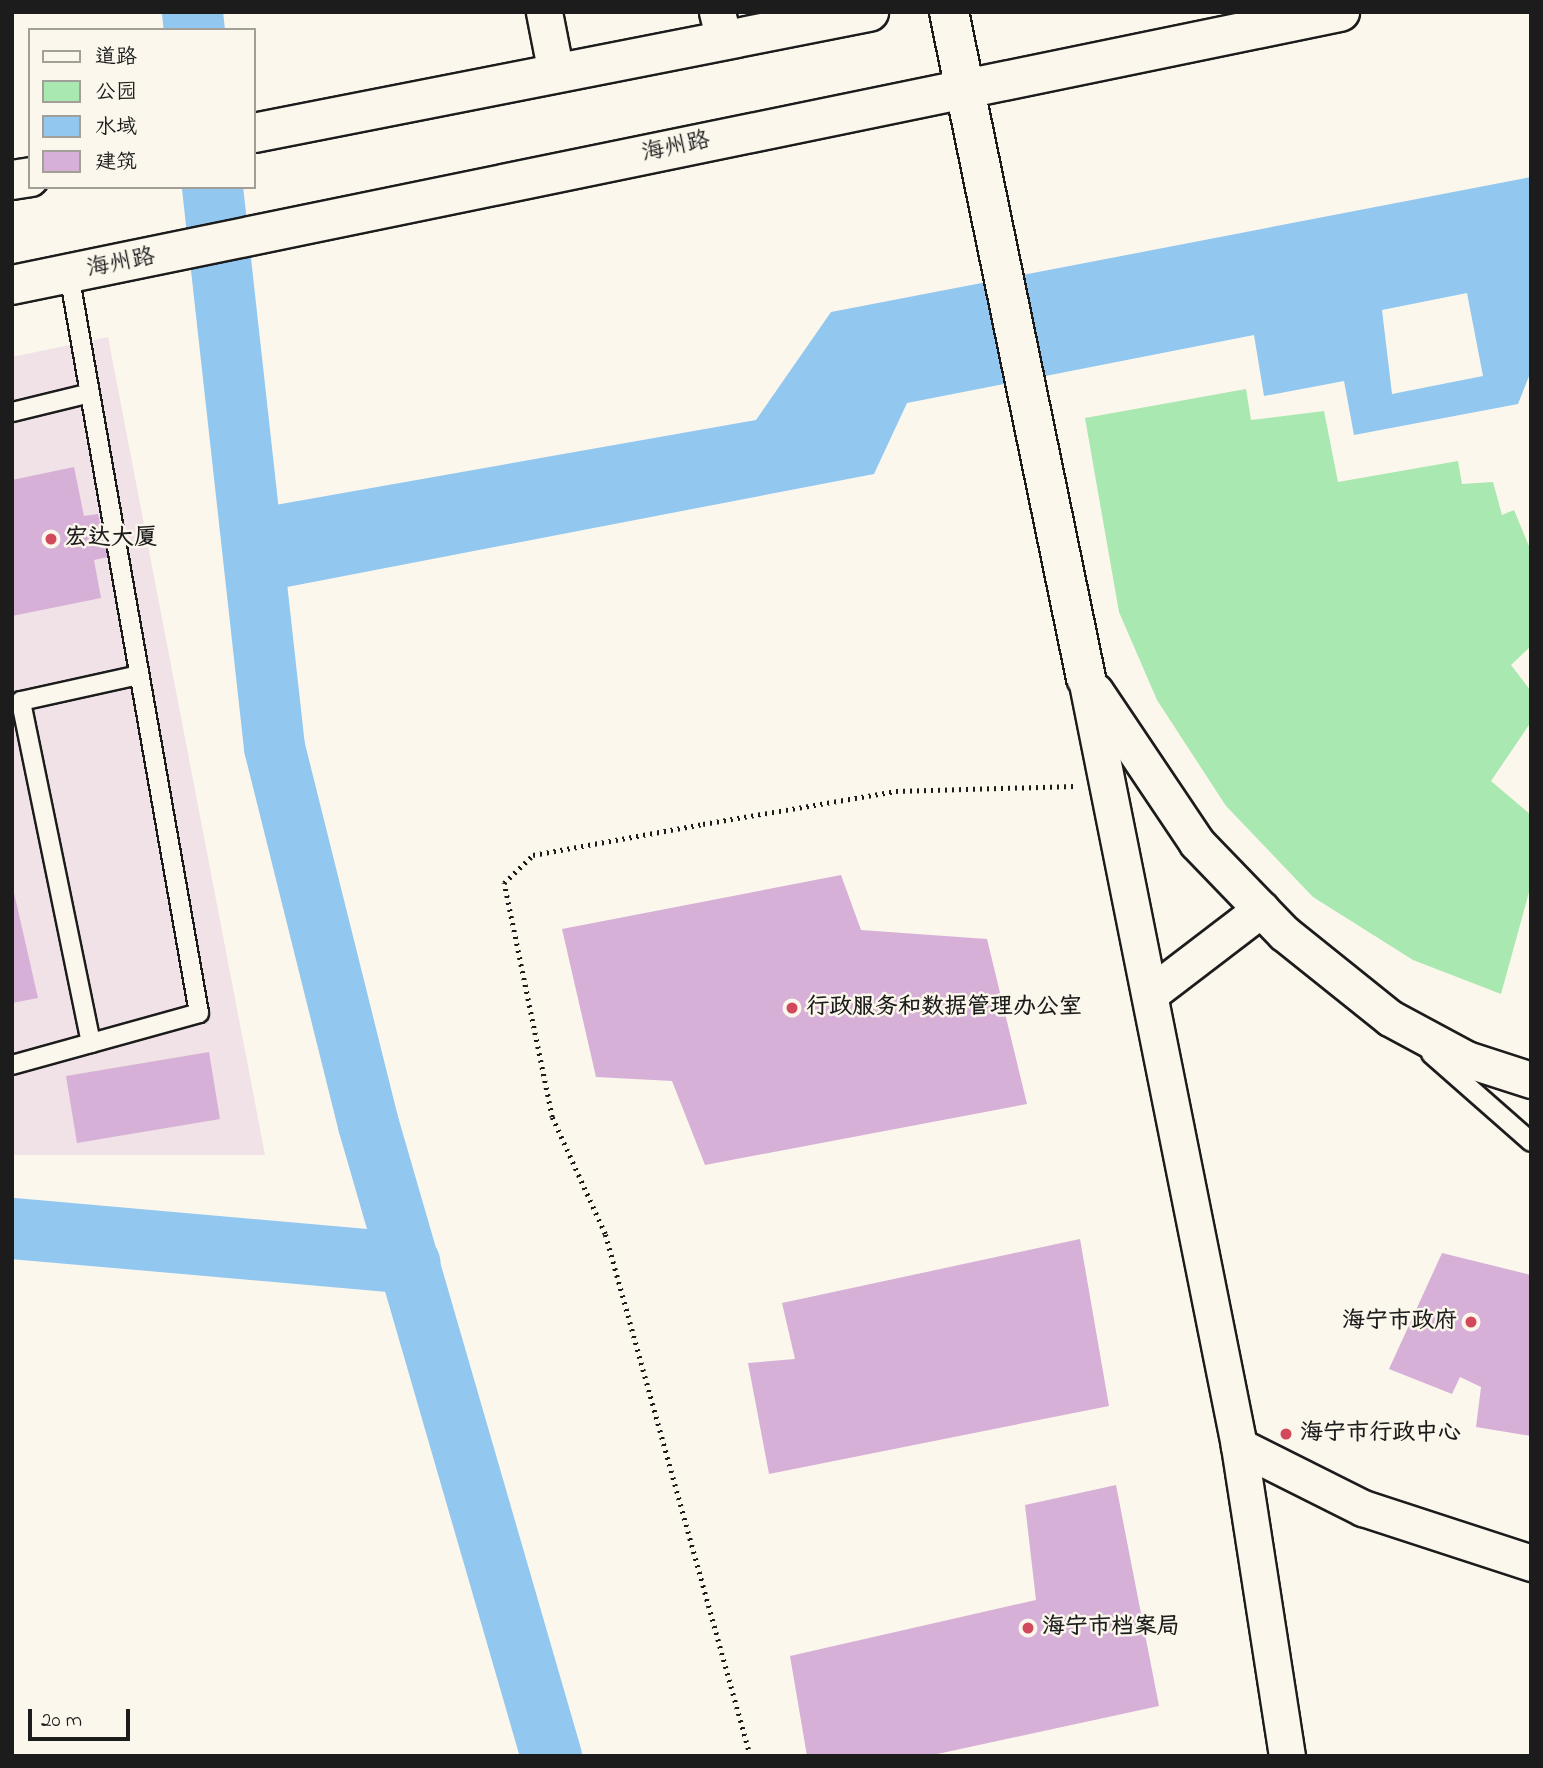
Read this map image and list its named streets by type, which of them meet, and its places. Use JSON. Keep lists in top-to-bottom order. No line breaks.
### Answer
{"streets":{"main road":["海州路"]},"places":["宏达大厦","行政服务和数据管理办公室","海宁市政府","海宁市行政中心","海宁市档案局"],"legend":["道路","公园","水域","建筑"],"scale_bar":"20 m"}
